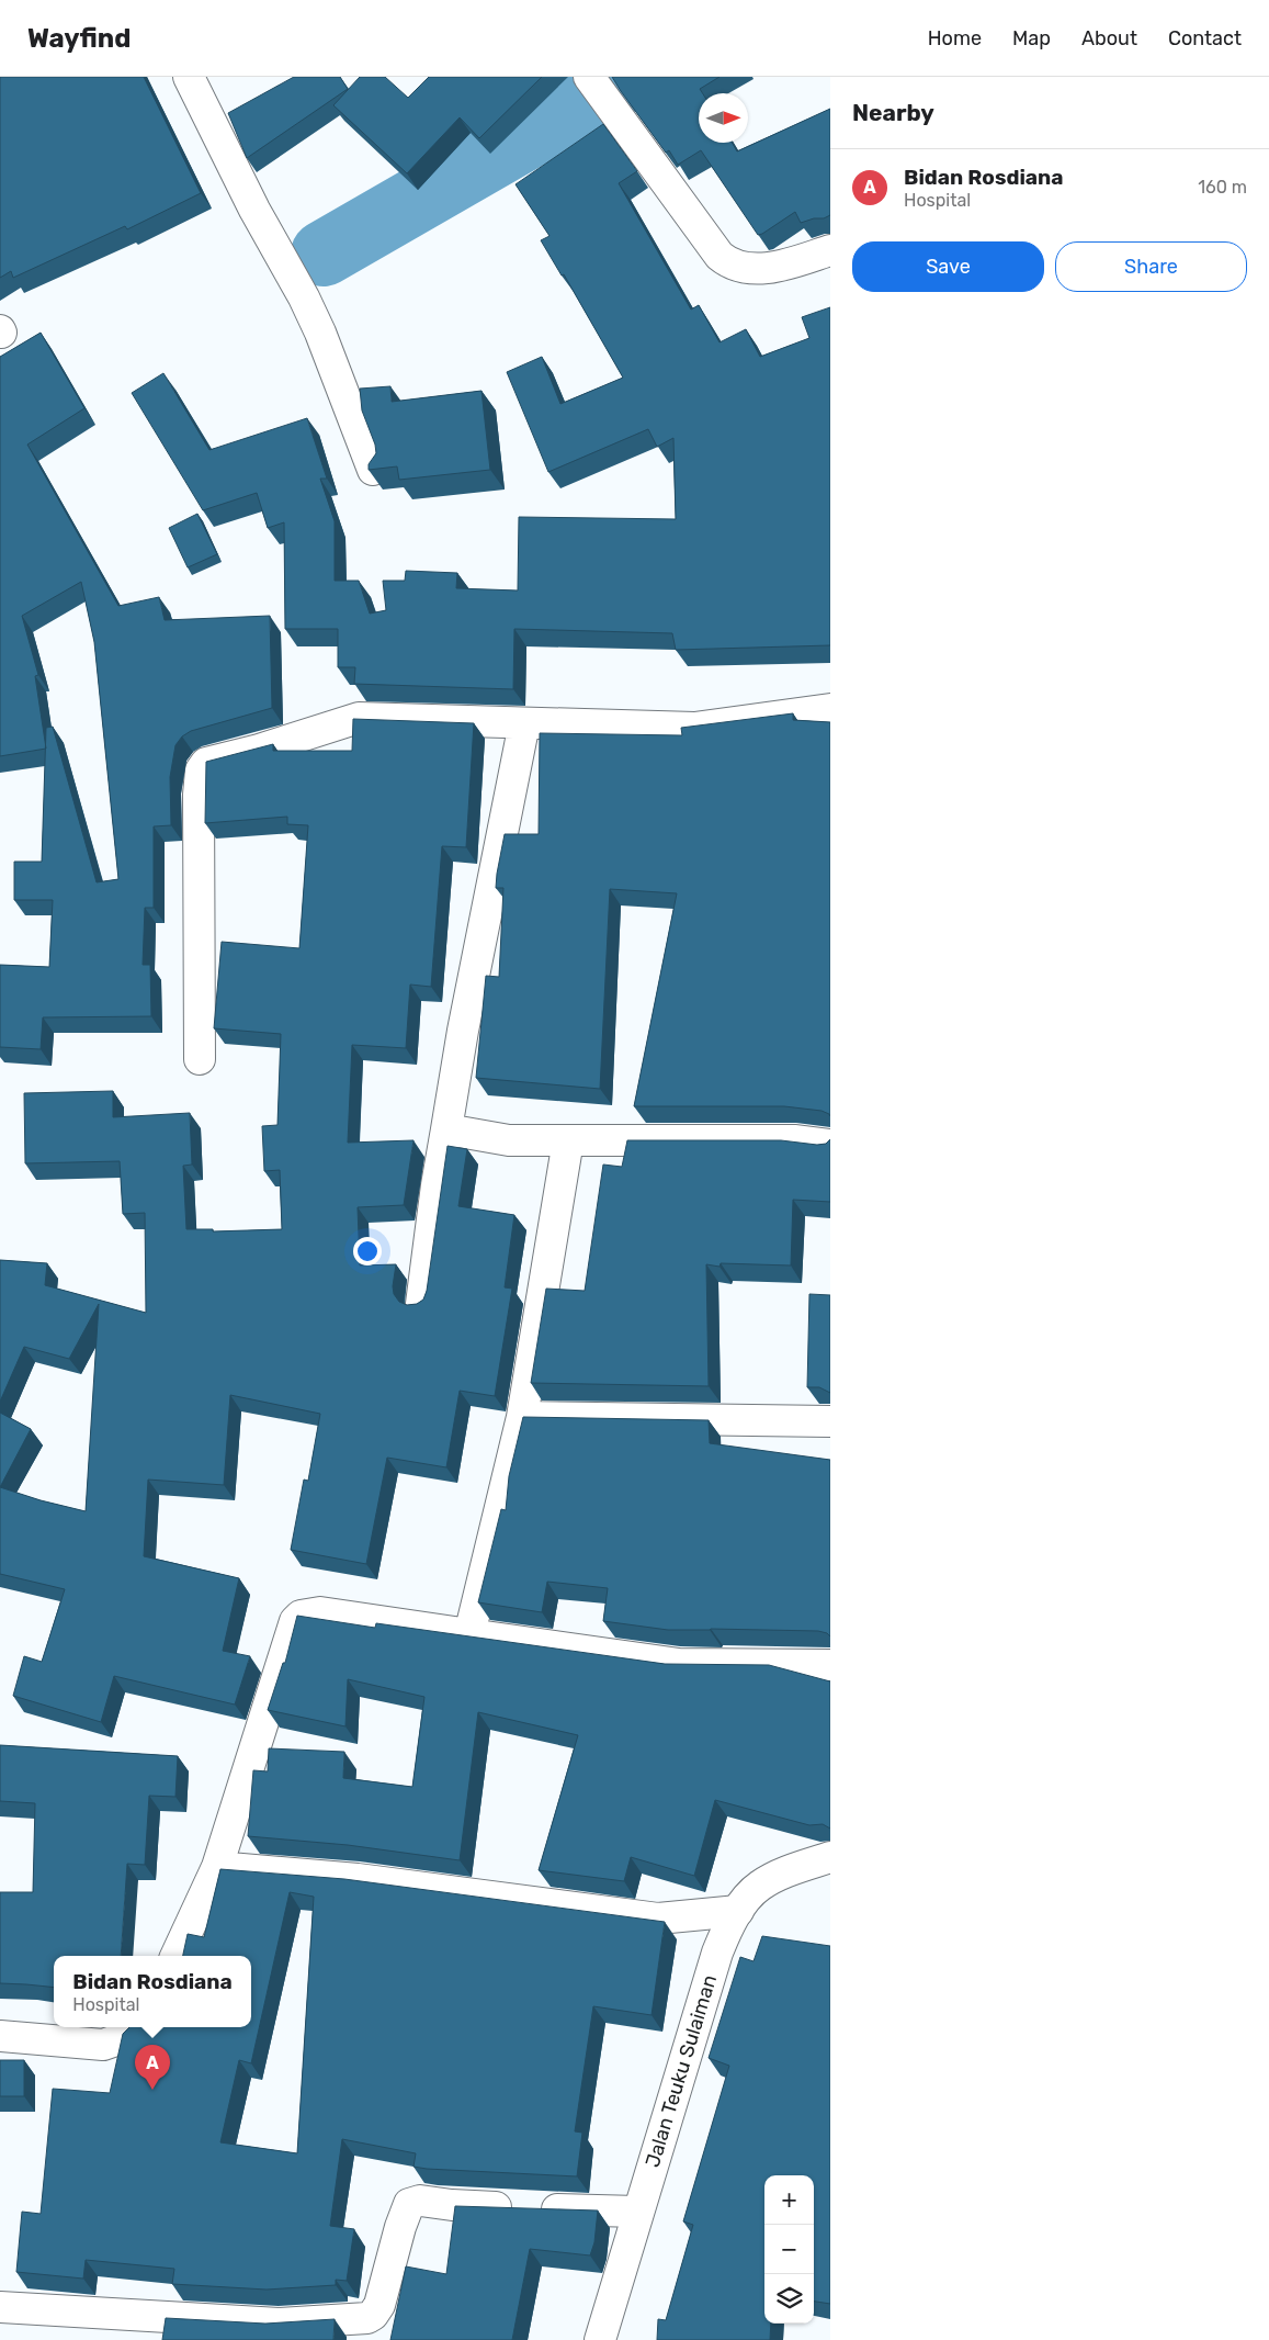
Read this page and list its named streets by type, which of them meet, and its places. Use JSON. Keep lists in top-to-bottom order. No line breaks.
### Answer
{"streets":{"street":["Jalan Teuku Sulaiman"]},"north":"right","page":{"header":"Wayfind","nav":["Home","Map","About","Contact"],"heading":"Nearby","list":[{"mark":"A","name":"Bidan Rosdiana","note":"Hospital","value":"160 m"}],"buttons":["Save","Share"],"popup":["Bidan Rosdiana","Hospital"],"pins":"A","map_buttons":["+","−"]}}
